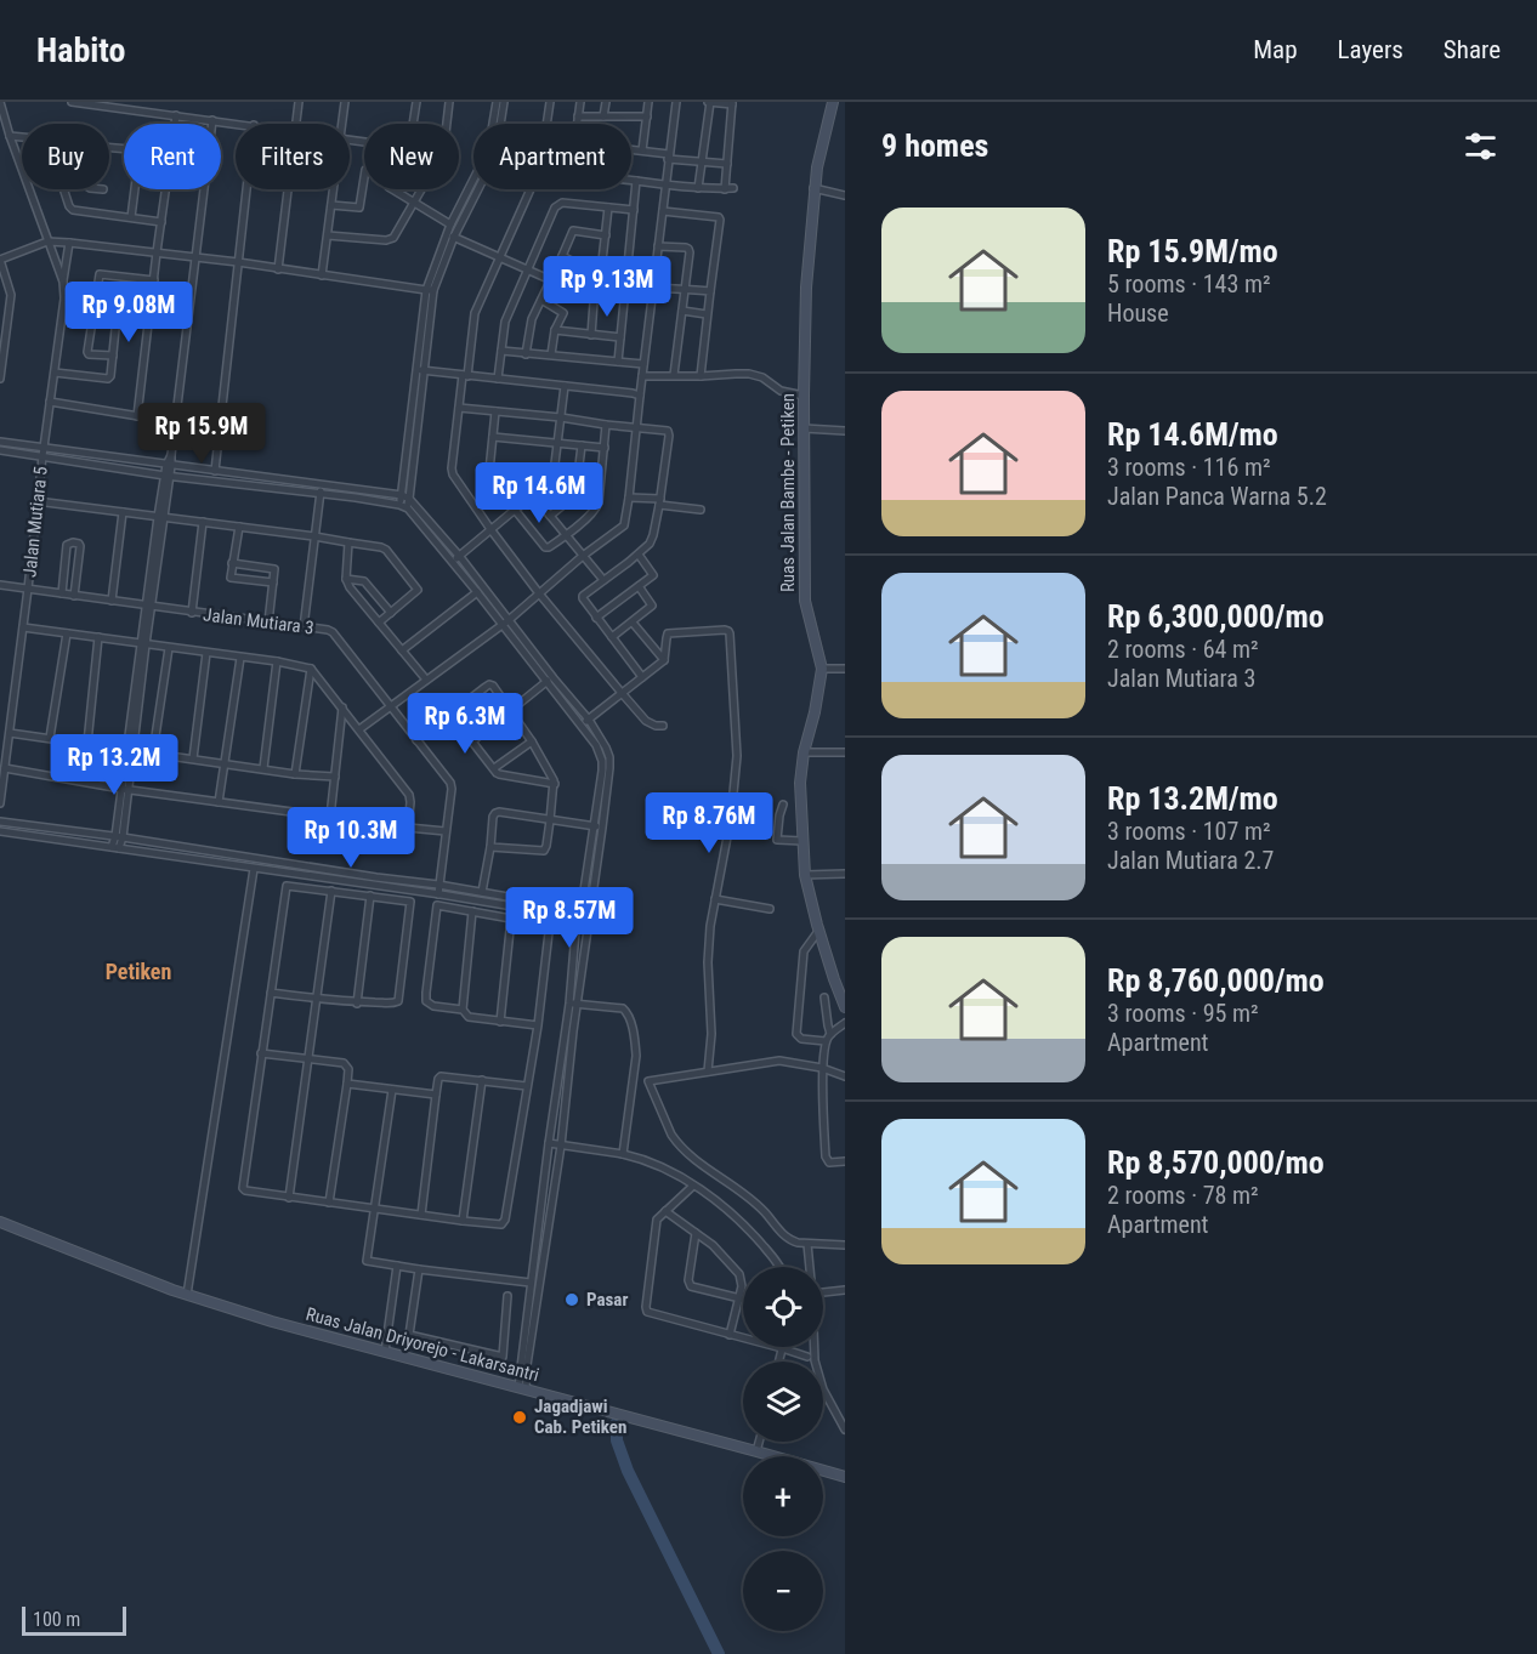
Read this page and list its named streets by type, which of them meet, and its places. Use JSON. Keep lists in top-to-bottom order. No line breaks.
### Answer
{"streets":{"main road":["Ruas Jalan Bambe - Petiken","Ruas Jalan Driyorejo - Lakarsantri"],"street":["Jalan Mutiara 5","Jalan Mutiara 3"]},"crossings":[["Jalan Mutiara 5","Jalan Mutiara 3"]],"districts":["Petiken"],"places":["Pasar","Jagadjawi Cab. Petiken"],"scale_bar":"100 m","page":{"header":"Habito","nav":["Map","Layers","Share"],"heading":"9 homes","chip":["Buy","Rent","Filters","New","Apartment"],"list":[{"name":"Rp 15.9M/mo","note":"5 rooms · 143 m² · House"},{"name":"Rp 14.6M/mo","note":"3 rooms · 116 m² · Jalan Panca Warna 5.2"},{"name":"Rp 6,300,000/mo","note":"2 rooms · 64 m² · Jalan Mutiara 3"},{"name":"Rp 13.2M/mo","note":"3 rooms · 107 m² · Jalan Mutiara 2.7"},{"name":"Rp 8,760,000/mo","note":"3 rooms · 95 m² · Apartment"},{"name":"Rp 8,570,000/mo","note":"2 rooms · 78 m² · Apartment"}],"price":["Rp 9.13M","Rp 9.08M","Rp 15.9M","Rp 14.6M","Rp 6.3M","Rp 13.2M","Rp 8.76M","Rp 10.3M","Rp 8.57M"],"map_buttons":["+","−"],"scale":"100 m"}}
